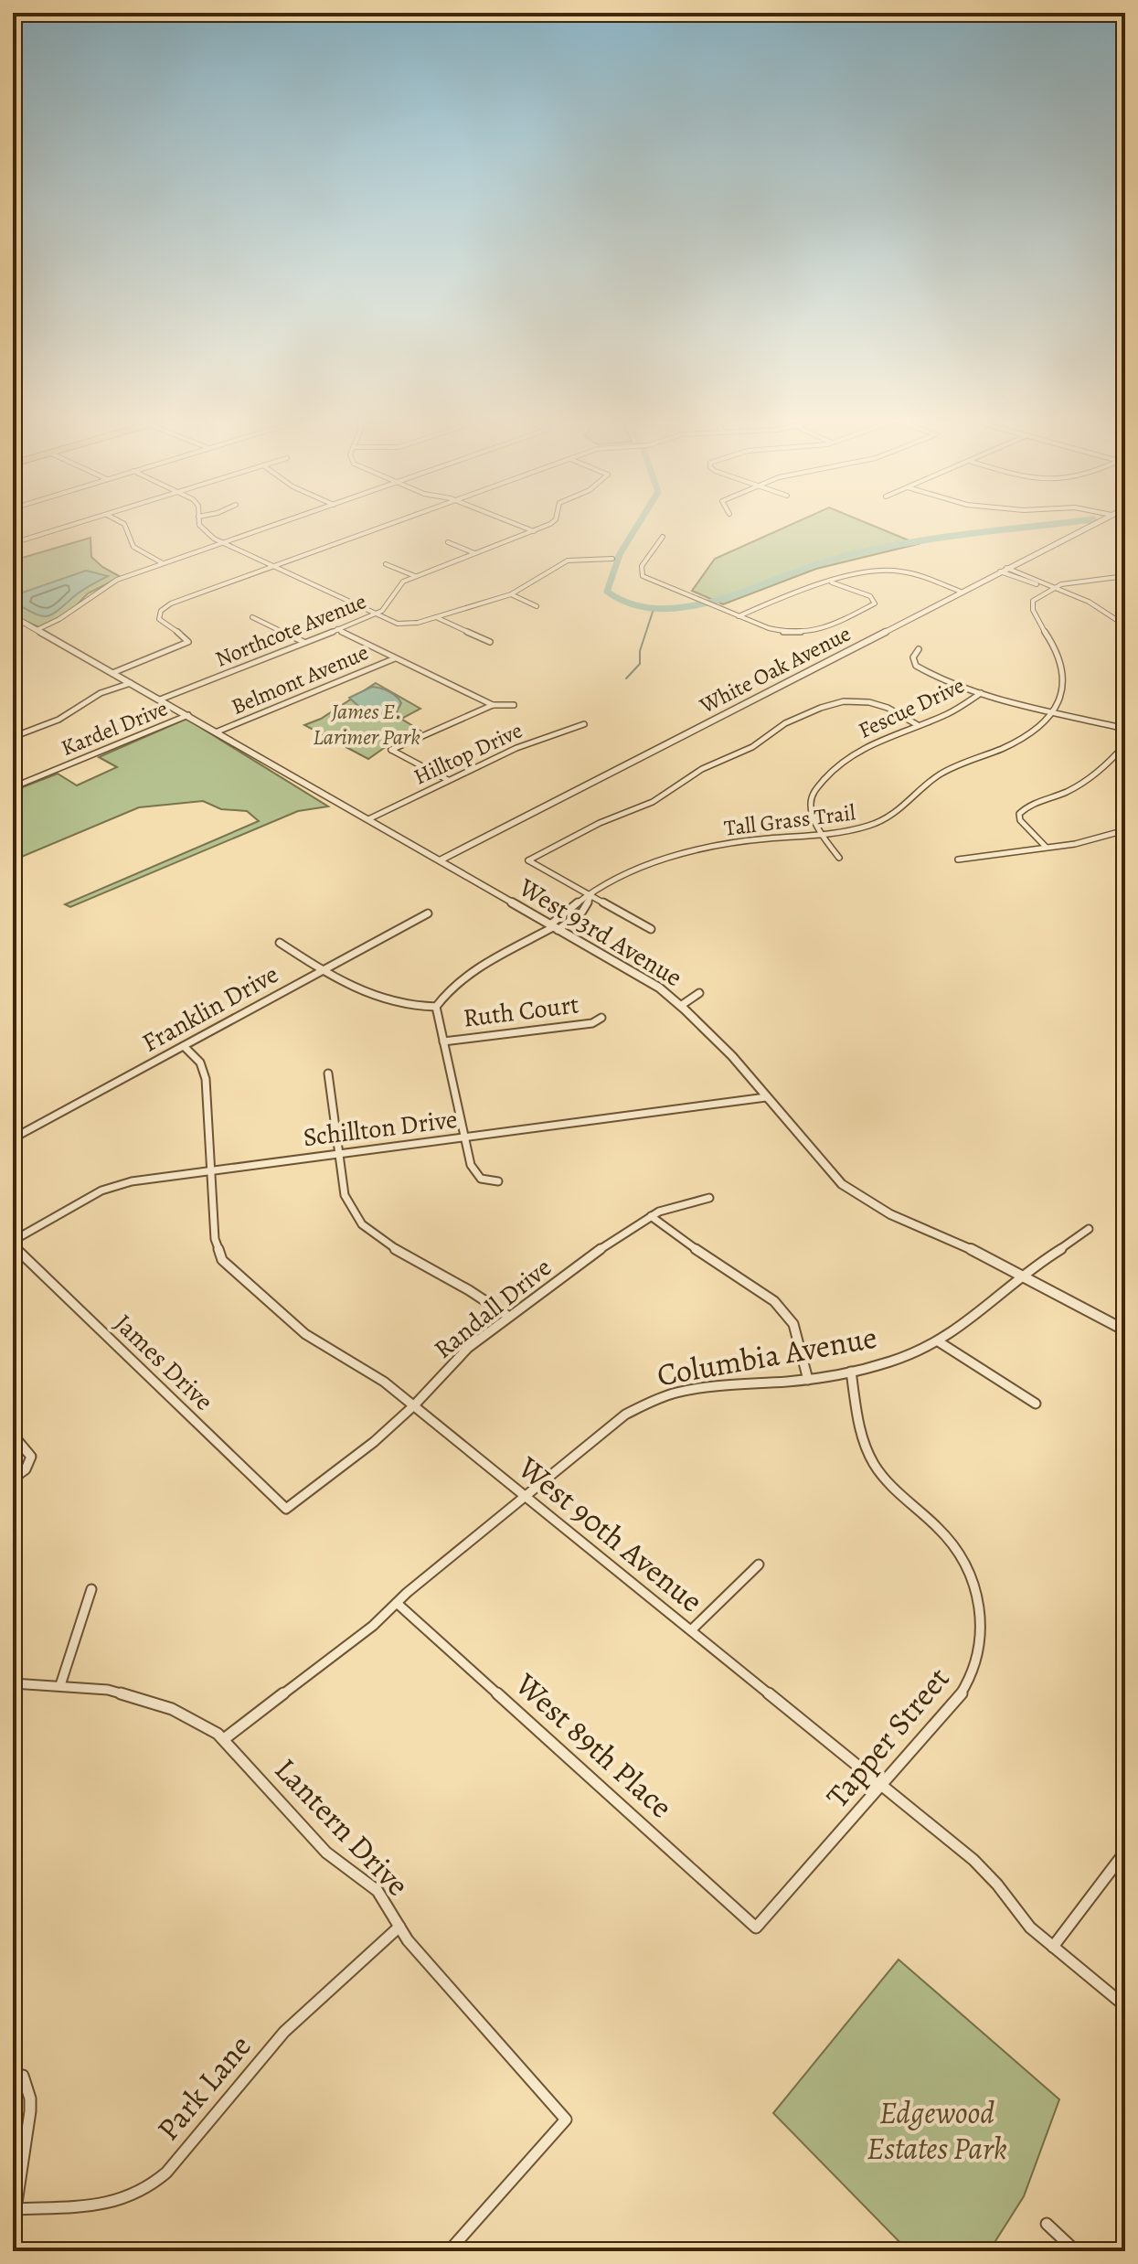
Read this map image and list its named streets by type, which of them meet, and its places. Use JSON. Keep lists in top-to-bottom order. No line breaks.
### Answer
{"streets":{"street":["Northcote Avenue","White Oak Avenue","Belmont Avenue","Fescue Drive","Kardel Drive","Hilltop Drive","Tall Grass Trail","West 93rd Avenue","Franklin Drive","Ruth Court","Schillton Drive","Randall Drive","Columbia Avenue","James Drive","West 90th Avenue","Tapper Street","West 89th Place","Lantern Drive","Park Lane"]},"crossings":[["Northcote Avenue","West 93rd Avenue"],["White Oak Avenue","West 93rd Avenue"],["Belmont Avenue","West 93rd Avenue"],["Fescue Drive","Tall Grass Trail"],["Kardel Drive","West 93rd Avenue"],["Hilltop Drive","West 93rd Avenue"],["Tall Grass Trail","West 93rd Avenue"],["West 93rd Avenue","Schillton Drive"],["West 93rd Avenue","Columbia Avenue"],["Franklin Drive","West 90th Avenue"],["Schillton Drive","James Drive"],["Schillton Drive","West 90th Avenue"],["Randall Drive","James Drive"],["Randall Drive","West 90th Avenue"],["Columbia Avenue","West 90th Avenue"],["Columbia Avenue","Tapper Street"],["Columbia Avenue","West 89th Place"],["Columbia Avenue","Lantern Drive"],["West 90th Avenue","Tapper Street"],["Tapper Street","West 89th Place"],["Lantern Drive","Park Lane"]],"parks":["James E. Larimer Park","Edgewood Estates Park"]}
